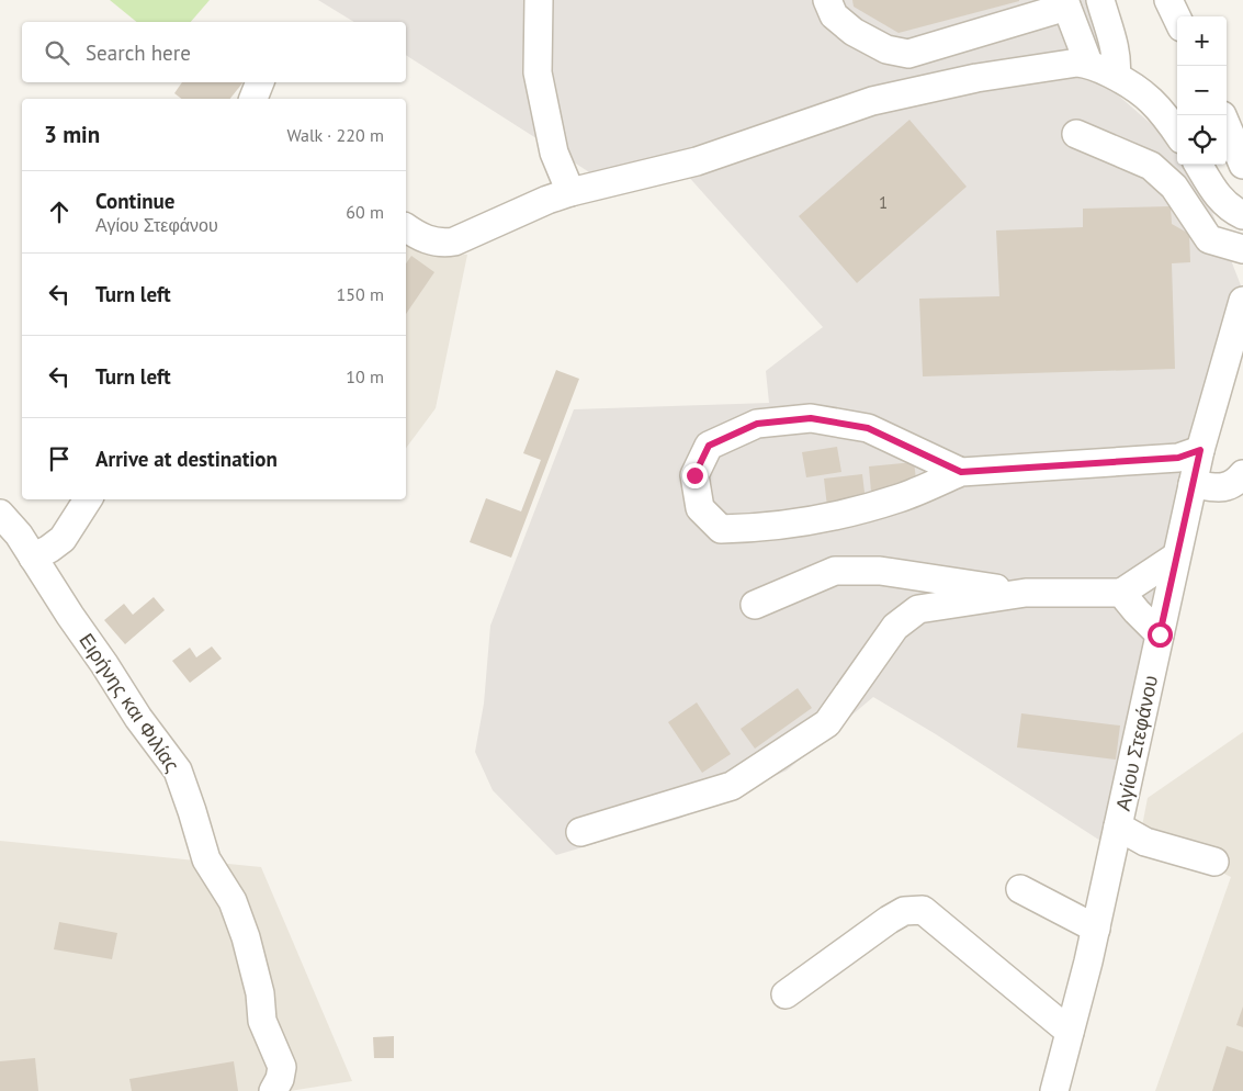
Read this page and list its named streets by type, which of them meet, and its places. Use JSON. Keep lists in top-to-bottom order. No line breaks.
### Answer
{"streets":{"street":["Ειρήνης και Φιλίας","Αγίου Στεφάνου"]},"house_numbers":["1"],"page":{"map_buttons":["+","−"],"search":"Search here","heading":["3 min","Walk · 220 m"],"list":[["Continue","Αγίου Στεφάνου","60 m"],["Turn left","150 m"],["Turn left","10 m"],"Arrive at destination"]}}
